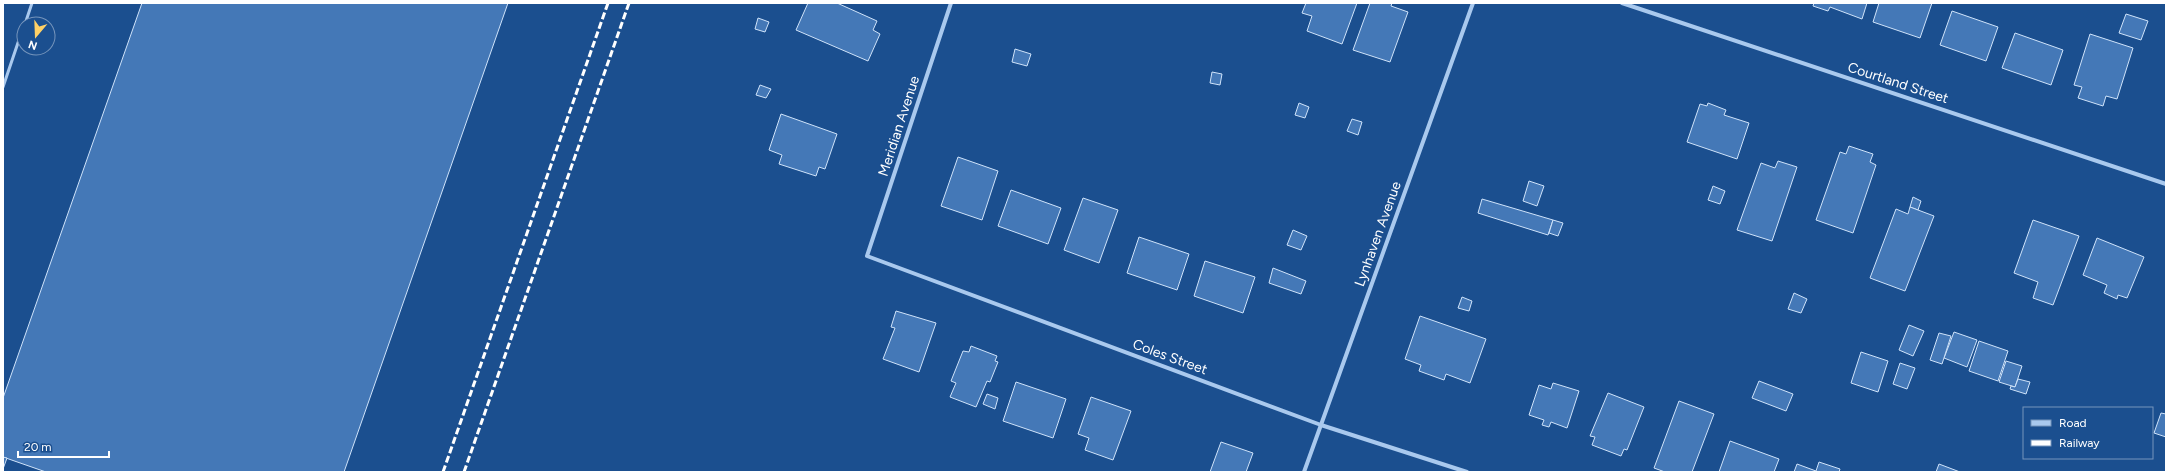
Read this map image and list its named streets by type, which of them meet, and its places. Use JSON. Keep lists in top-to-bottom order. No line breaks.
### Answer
{"streets":{"street":["Courtland Street","Meridian Avenue","Lynhaven Avenue","Coles Street"]},"crossings":[["Meridian Avenue","Coles Street"],["Lynhaven Avenue","Coles Street"]],"legend":["Road","Railway"],"scale_bar":"20 m","north":"bottom"}
